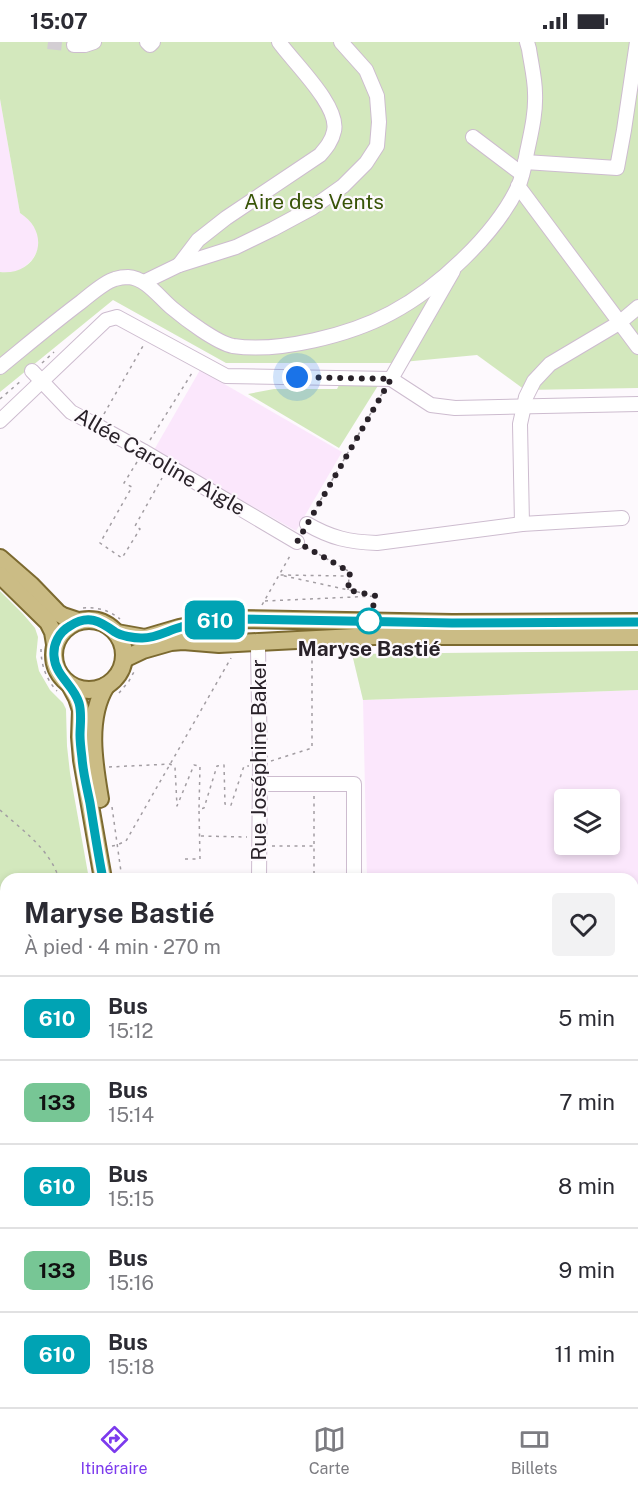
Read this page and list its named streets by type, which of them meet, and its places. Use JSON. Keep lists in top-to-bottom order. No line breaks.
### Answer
{"streets":{"street":["Allée Caroline Aigle","Rue Joséphine Baker"]},"parks":["Aire des Vents"],"places":["Maryse Bastié"],"lines":["bus line 610"],"page":{"status":"15:07","on_map":"610","heading":["Maryse Bastié","À pied · 4 min · 270 m"],"list":[{"mark":"610","name":"Bus","note":"15:12","value":"5 min"},{"mark":"133","name":"Bus","note":"15:14","value":"7 min"},{"mark":"610","name":"Bus","note":"15:15","value":"8 min"},{"mark":"133","name":"Bus","note":"15:16","value":"9 min"},{"mark":"610","name":"Bus","note":"15:18","value":"11 min"}],"tabs":["Itinéraire","Carte","Billets"]}}
